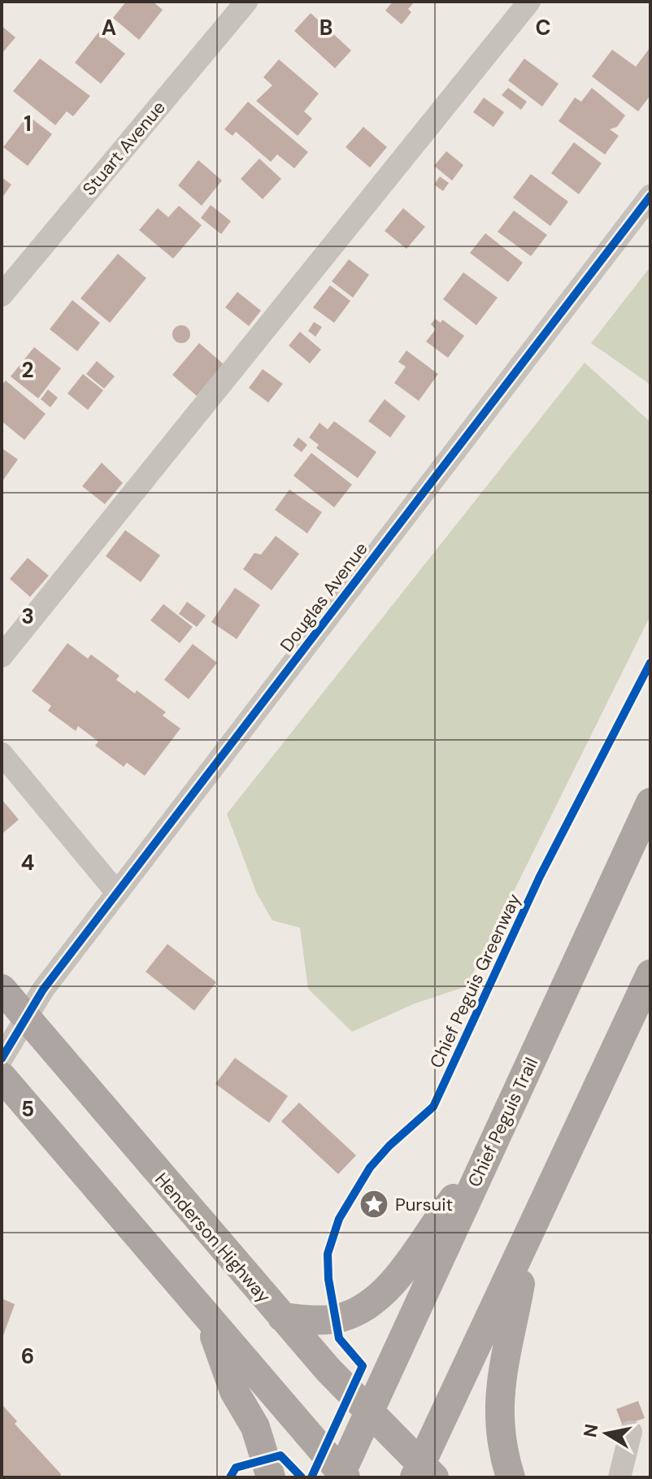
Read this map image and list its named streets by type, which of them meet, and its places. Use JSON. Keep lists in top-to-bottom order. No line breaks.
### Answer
{"streets":{"main road":["Chief Peguis Trail","Henderson Highway"],"street":["Stuart Avenue","Douglas Avenue"],"cycle path":["Chief Peguis Greenway"]},"crossings":[["Douglas Avenue","Henderson Highway"],["Chief Peguis Trail","Henderson Highway"]],"places":{"place":["Pursuit"]},"north":"left","grid":{"columns":["A","B","C"],"rows":["1","2","3","4","5","6"]}}
